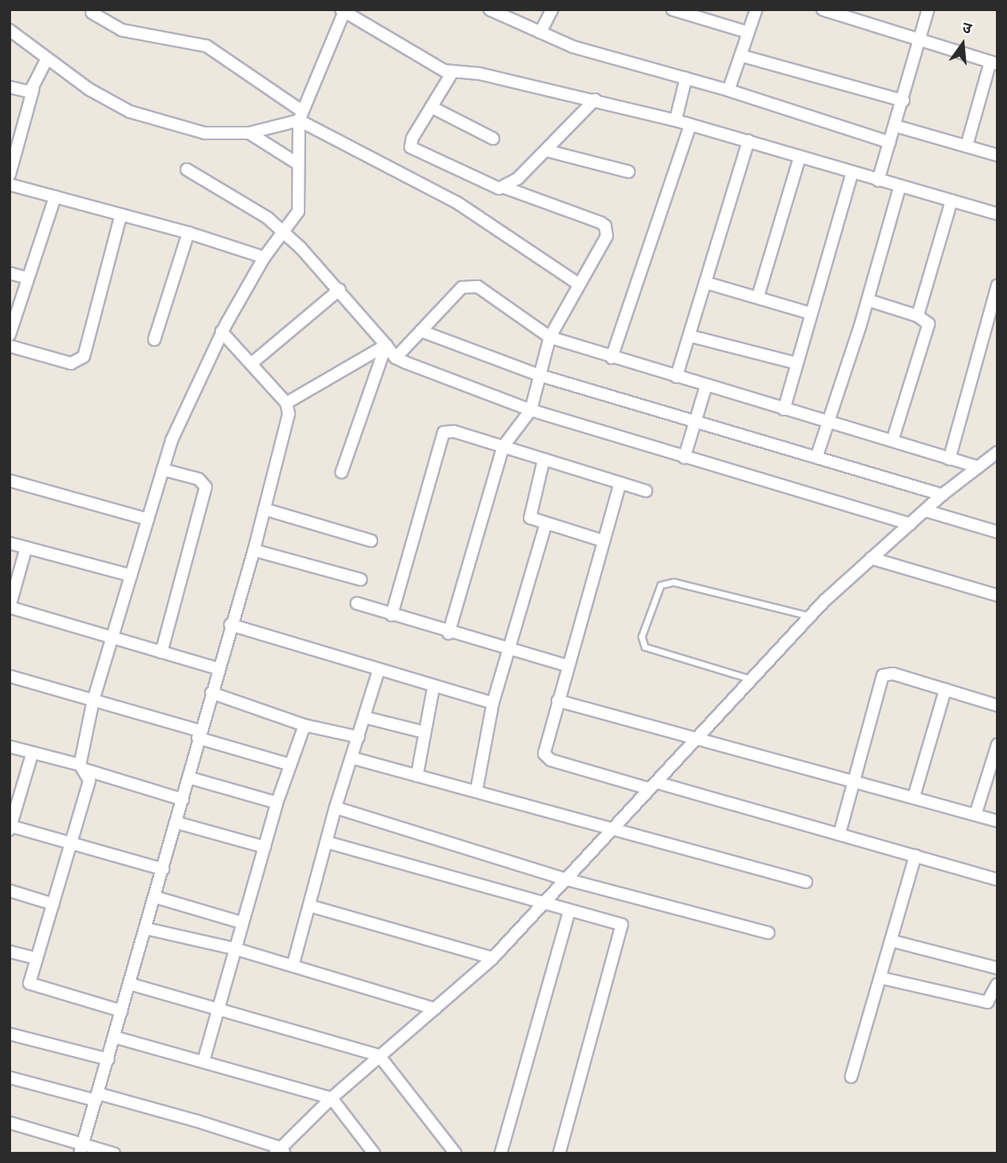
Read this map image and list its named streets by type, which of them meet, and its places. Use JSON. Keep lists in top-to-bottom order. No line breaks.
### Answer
{"north":"top"}
